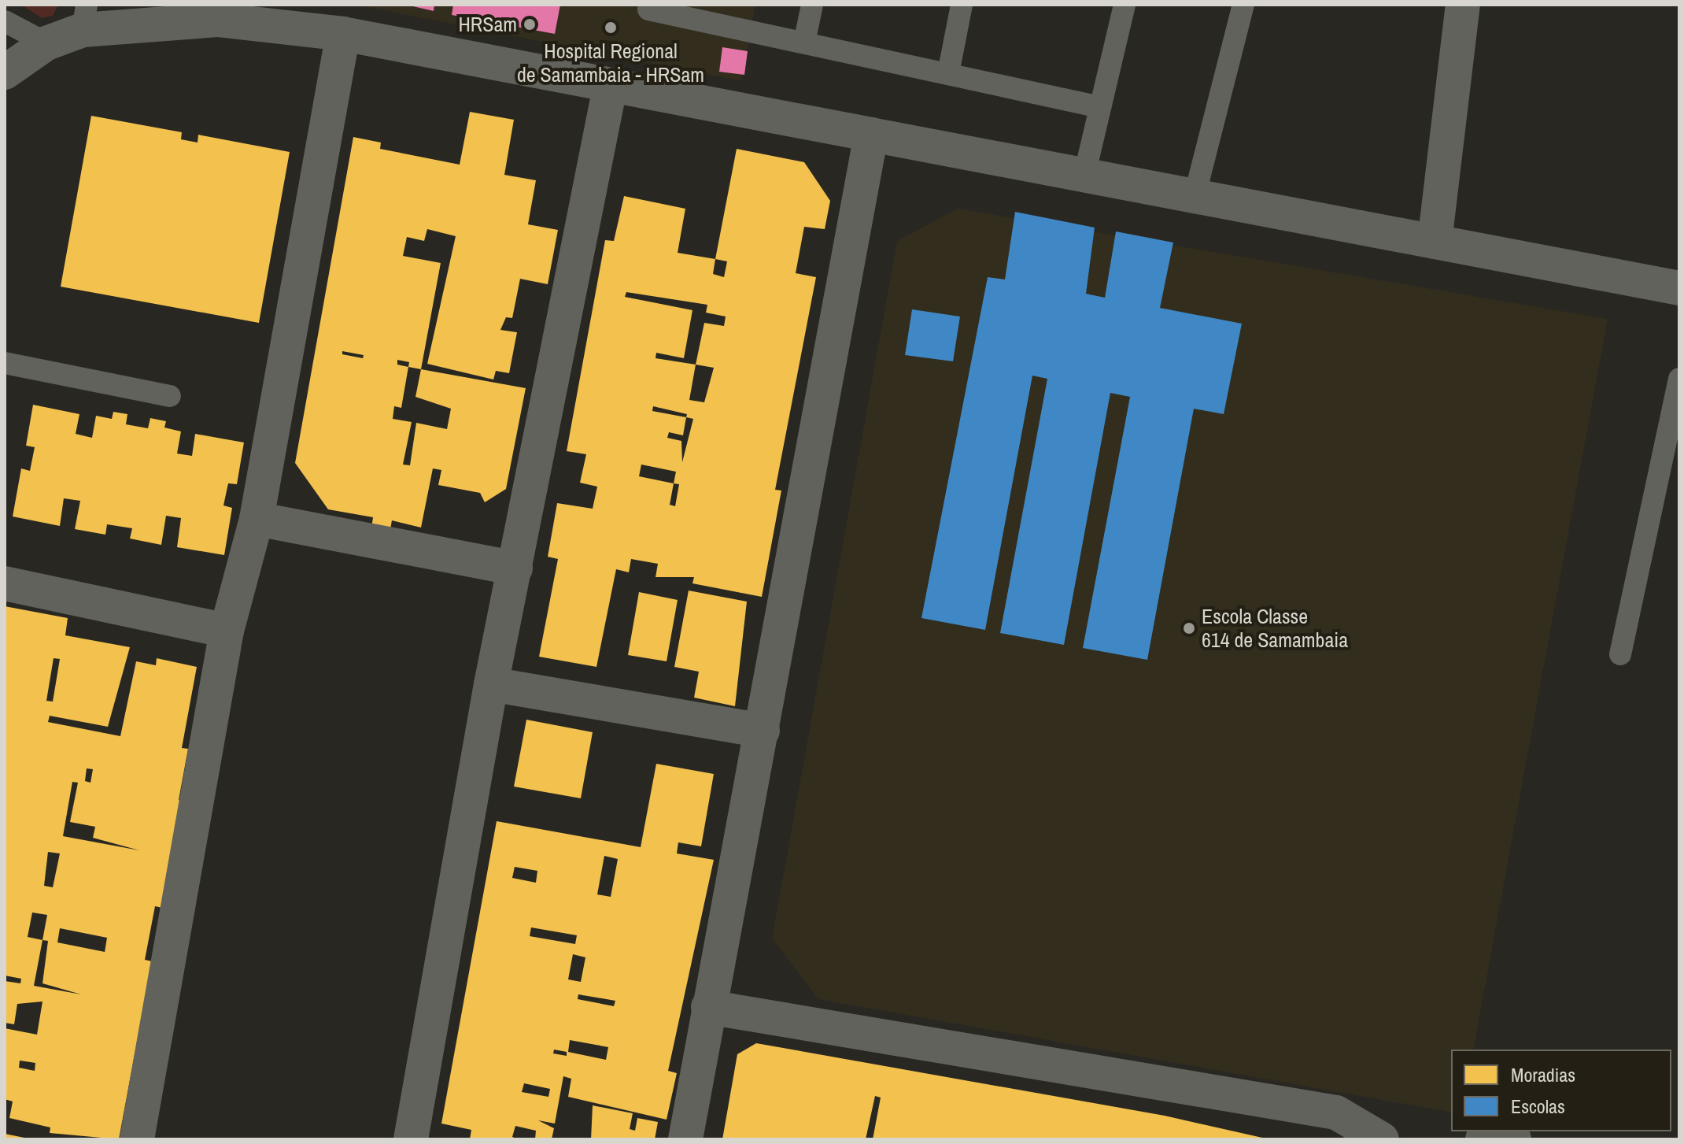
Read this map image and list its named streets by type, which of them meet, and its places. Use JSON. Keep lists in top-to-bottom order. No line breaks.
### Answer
{"places":["HRSam","Hospital Regional de Samambaia - HRSam","Escola Classe 614 de Samambaia"],"legend":["Moradias","Escolas"]}
